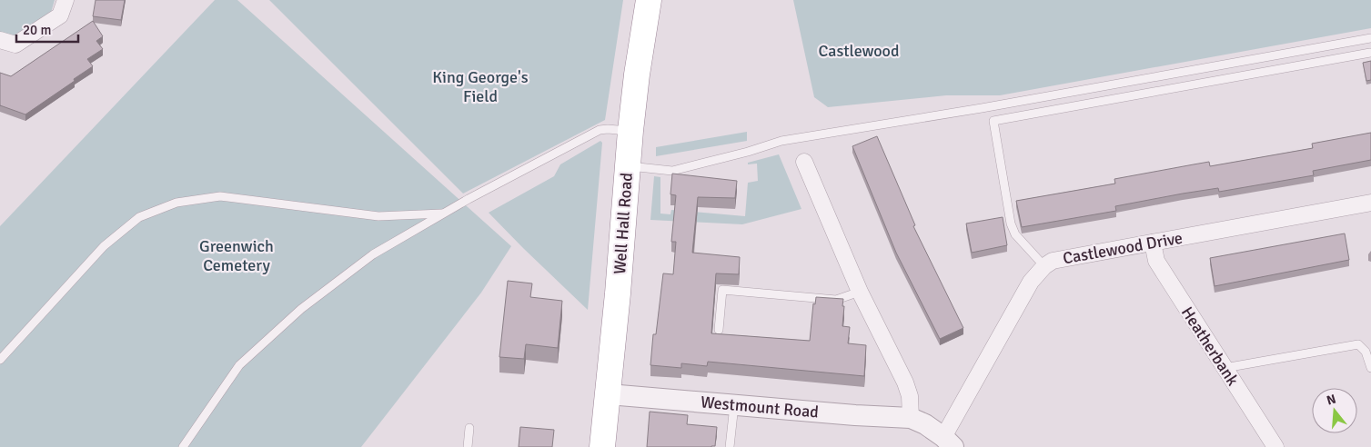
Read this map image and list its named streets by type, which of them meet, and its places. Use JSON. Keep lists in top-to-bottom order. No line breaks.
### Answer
{"streets":{"highway":["Well Hall Road"],"street":["Castlewood Drive","Heatherbank","Westmount Road"]},"crossings":[["Well Hall Road","Westmount Road"],["Castlewood Drive","Heatherbank"],["Castlewood Drive","Westmount Road"]],"parks":["Castlewood","King George's Field","Greenwich Cemetery"],"scale_bar":"20 m","north":"top"}
